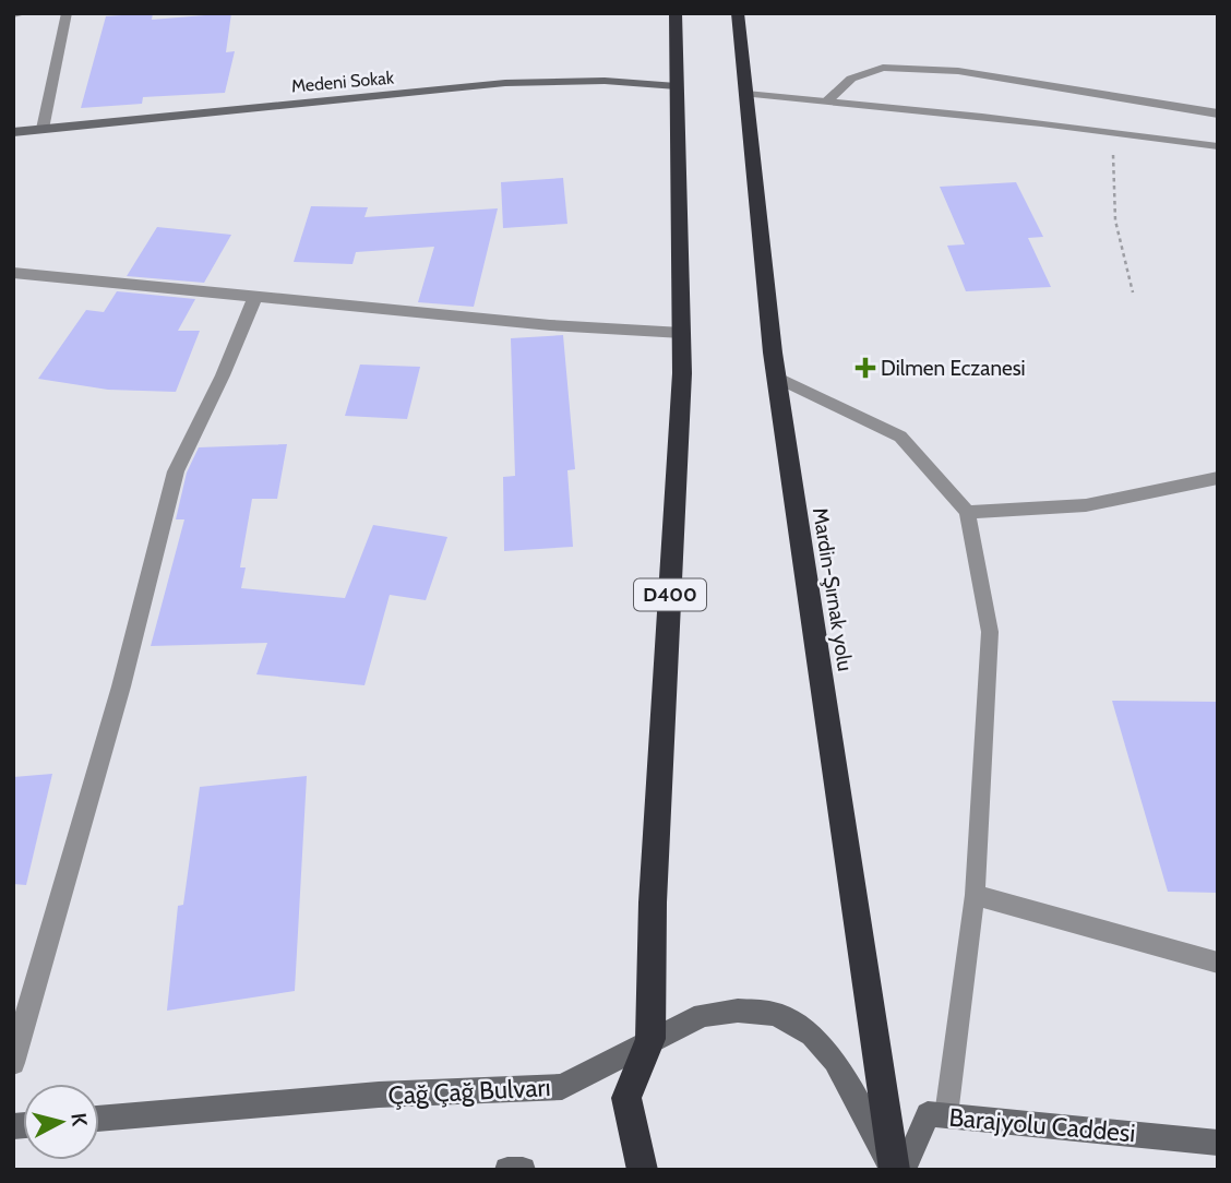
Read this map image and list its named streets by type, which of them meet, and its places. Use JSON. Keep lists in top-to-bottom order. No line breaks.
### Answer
{"streets":{"highway":["Mardin-Şırnak yolu","D400"],"street":["Medeni Sokak","Çağ Çağ Bulvarı","Barajyolu Caddesi"]},"crossings":[["Medeni Sokak","D400"],["Mardin-Şırnak yolu","Çağ Çağ Bulvarı"],["D400","Çağ Çağ Bulvarı"]],"places":{"health":["Dilmen Eczanesi"]},"north":"right"}
